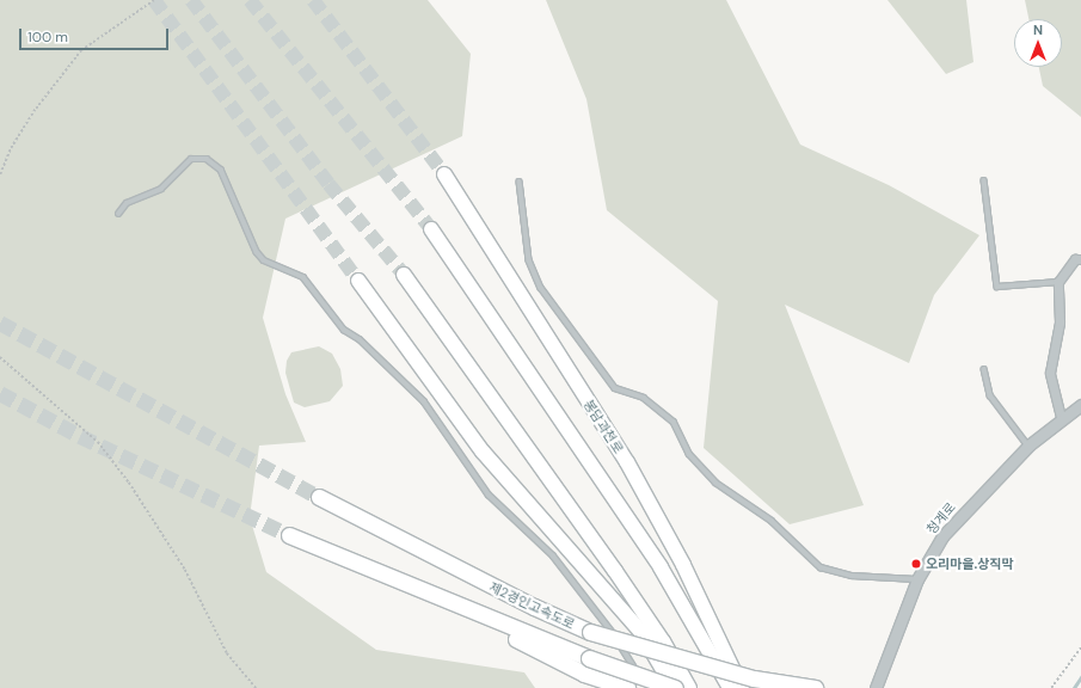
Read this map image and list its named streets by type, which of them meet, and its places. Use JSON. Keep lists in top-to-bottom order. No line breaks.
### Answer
{"streets":{"highway":["봉담과천로","제2경인고속도로"],"street":["청계로"]},"places":["오리마을.상직막"],"scale_bar":"100 m","north":"top"}
